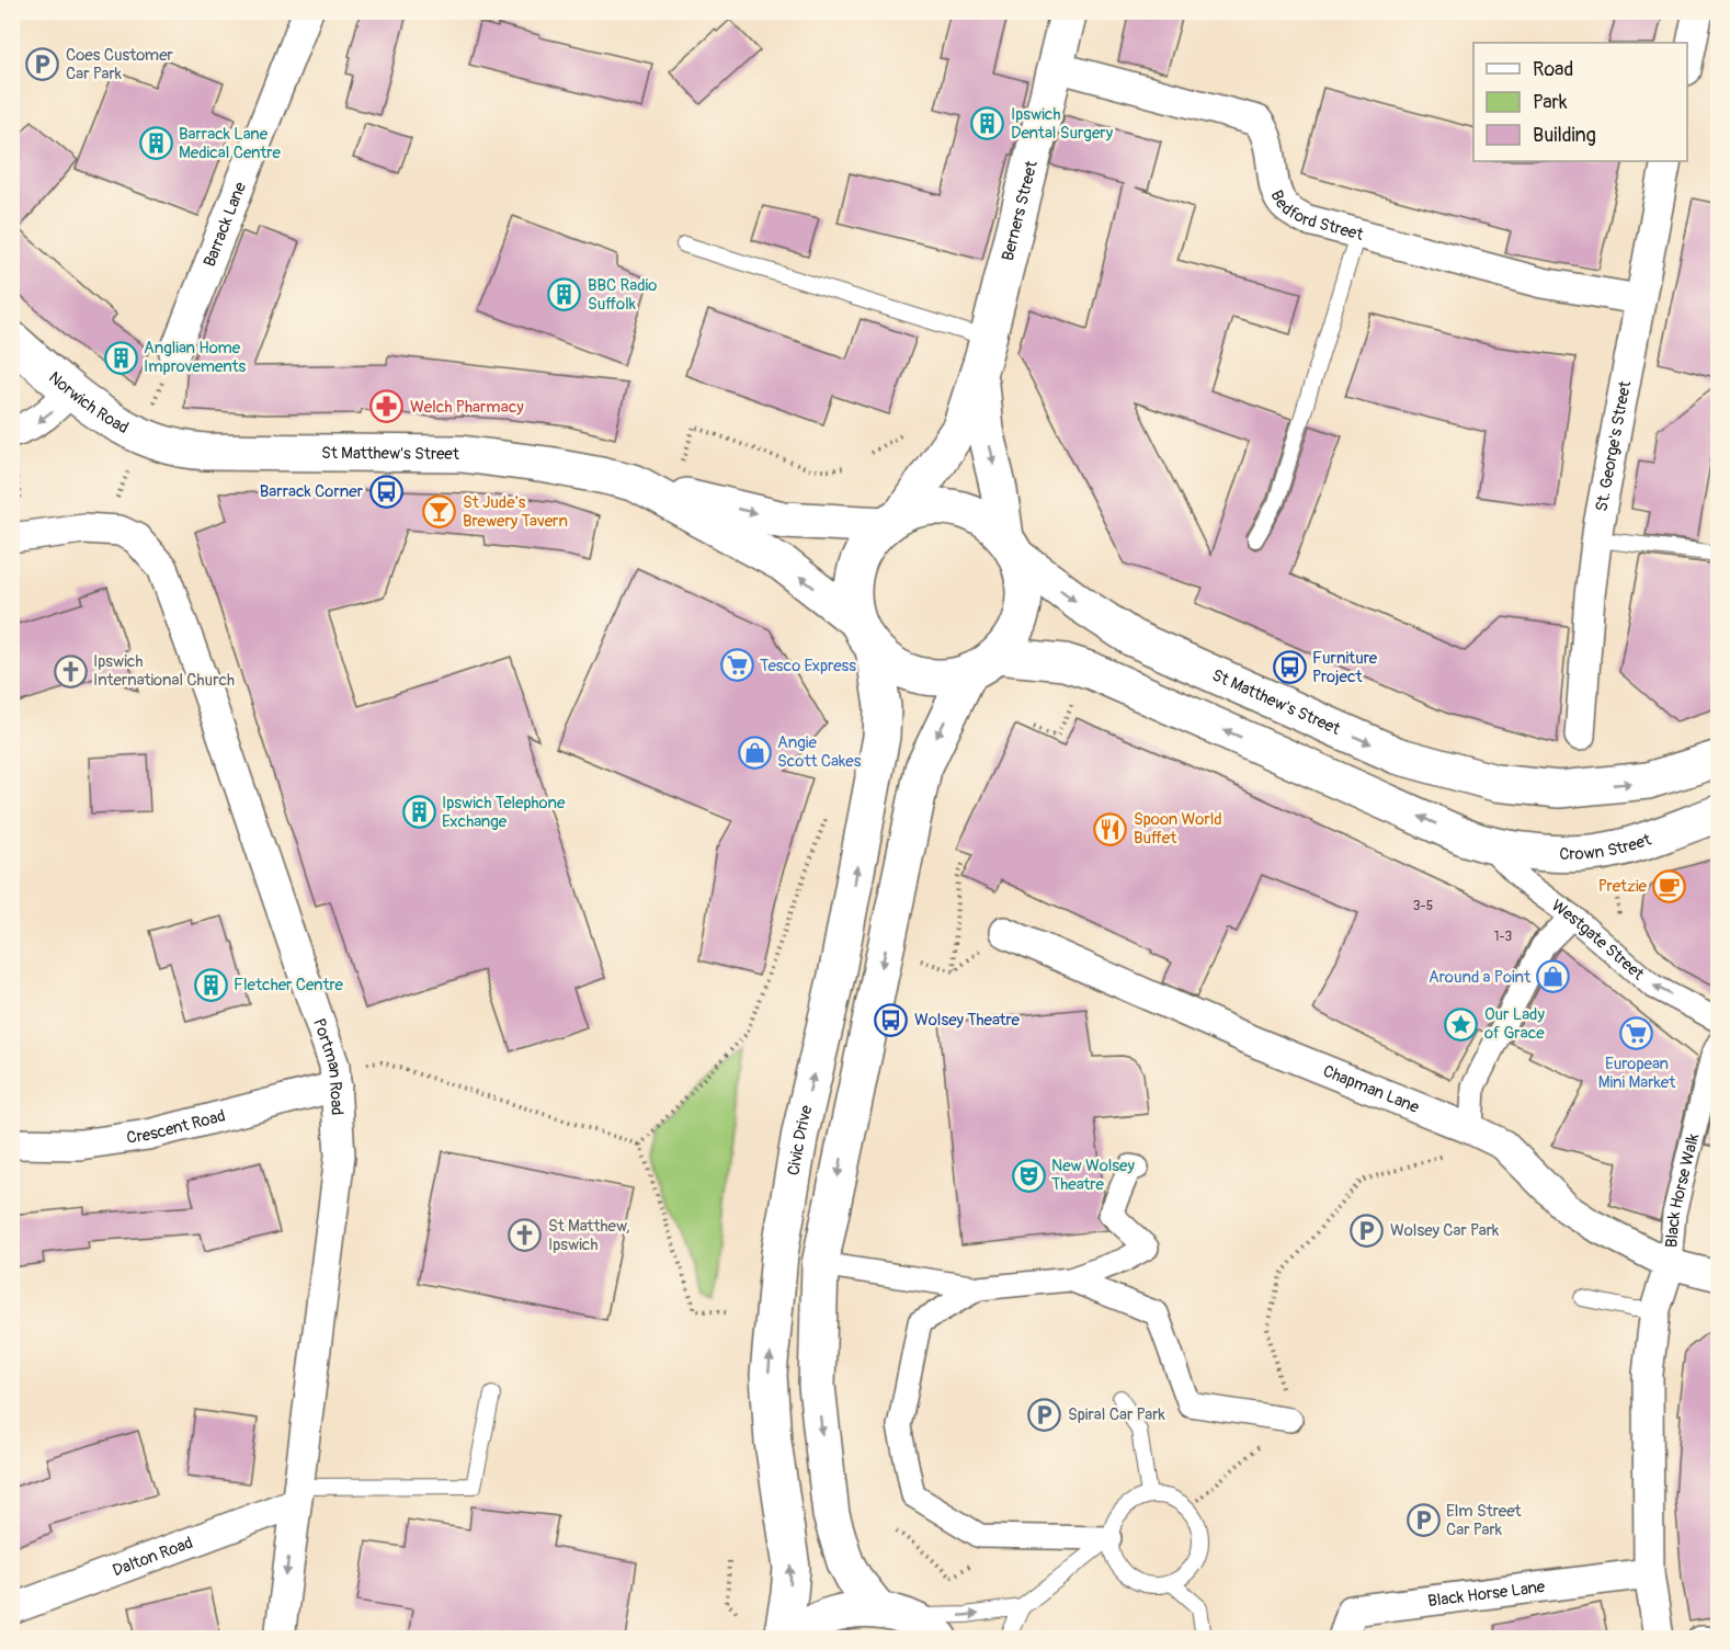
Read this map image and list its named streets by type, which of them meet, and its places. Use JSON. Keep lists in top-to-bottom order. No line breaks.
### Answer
{"streets":{"main road":["Berners Street","Norwich Road","St Matthew's Street","Crown Street","Civic Drive"],"street":["Bedford Street","Barrack Lane","St. George's Street","Westgate Street","Portman Road","Chapman Lane","Crescent Road","Black Horse Walk","Dalton Road","Black Horse Lane"]},"crossings":[["Berners Street","Bedford Street"],["Berners Street","St Matthew's Street"],["Berners Street","Civic Drive"],["Bedford Street","St. George's Street"],["Norwich Road","St Matthew's Street"],["St Matthew's Street","Civic Drive"],["Crown Street","Westgate Street"],["Portman Road","Crescent Road"],["Portman Road","Dalton Road"],["Chapman Lane","Black Horse Walk"]],"one_way":["Westgate Street"],"places":{"parking":["Coes Customer Car Park","Wolsey Car Park","Spiral Car Park","Elm Street Car Park"],"building":["Ipswich Dental Surgery","Barrack Lane Medical Centre","BBC Radio Suffolk","Anglian Home Improvements","Ipswich Telephone Exchange","Fletcher Centre"],"pharmacy":["Welch Pharmacy"],"bus stop":["Barrack Corner","Furniture Project","Wolsey Theatre"],"bar":["St Jude's Brewery Tavern"],"supermarket":["Tesco Express","European Mini Market"],"church":["Ipswich International Church","St Matthew, Ipswich"],"shop":["Angie Scott Cakes","Around a Point"],"restaurant":["Spoon World Buffet"],"cafe":["Pretzie"],"place":["Our Lady of Grace"],"theatre":["New Wolsey Theatre"]},"house_numbers":["3-5","1-3"],"legend":["Road","Park","Building"]}
